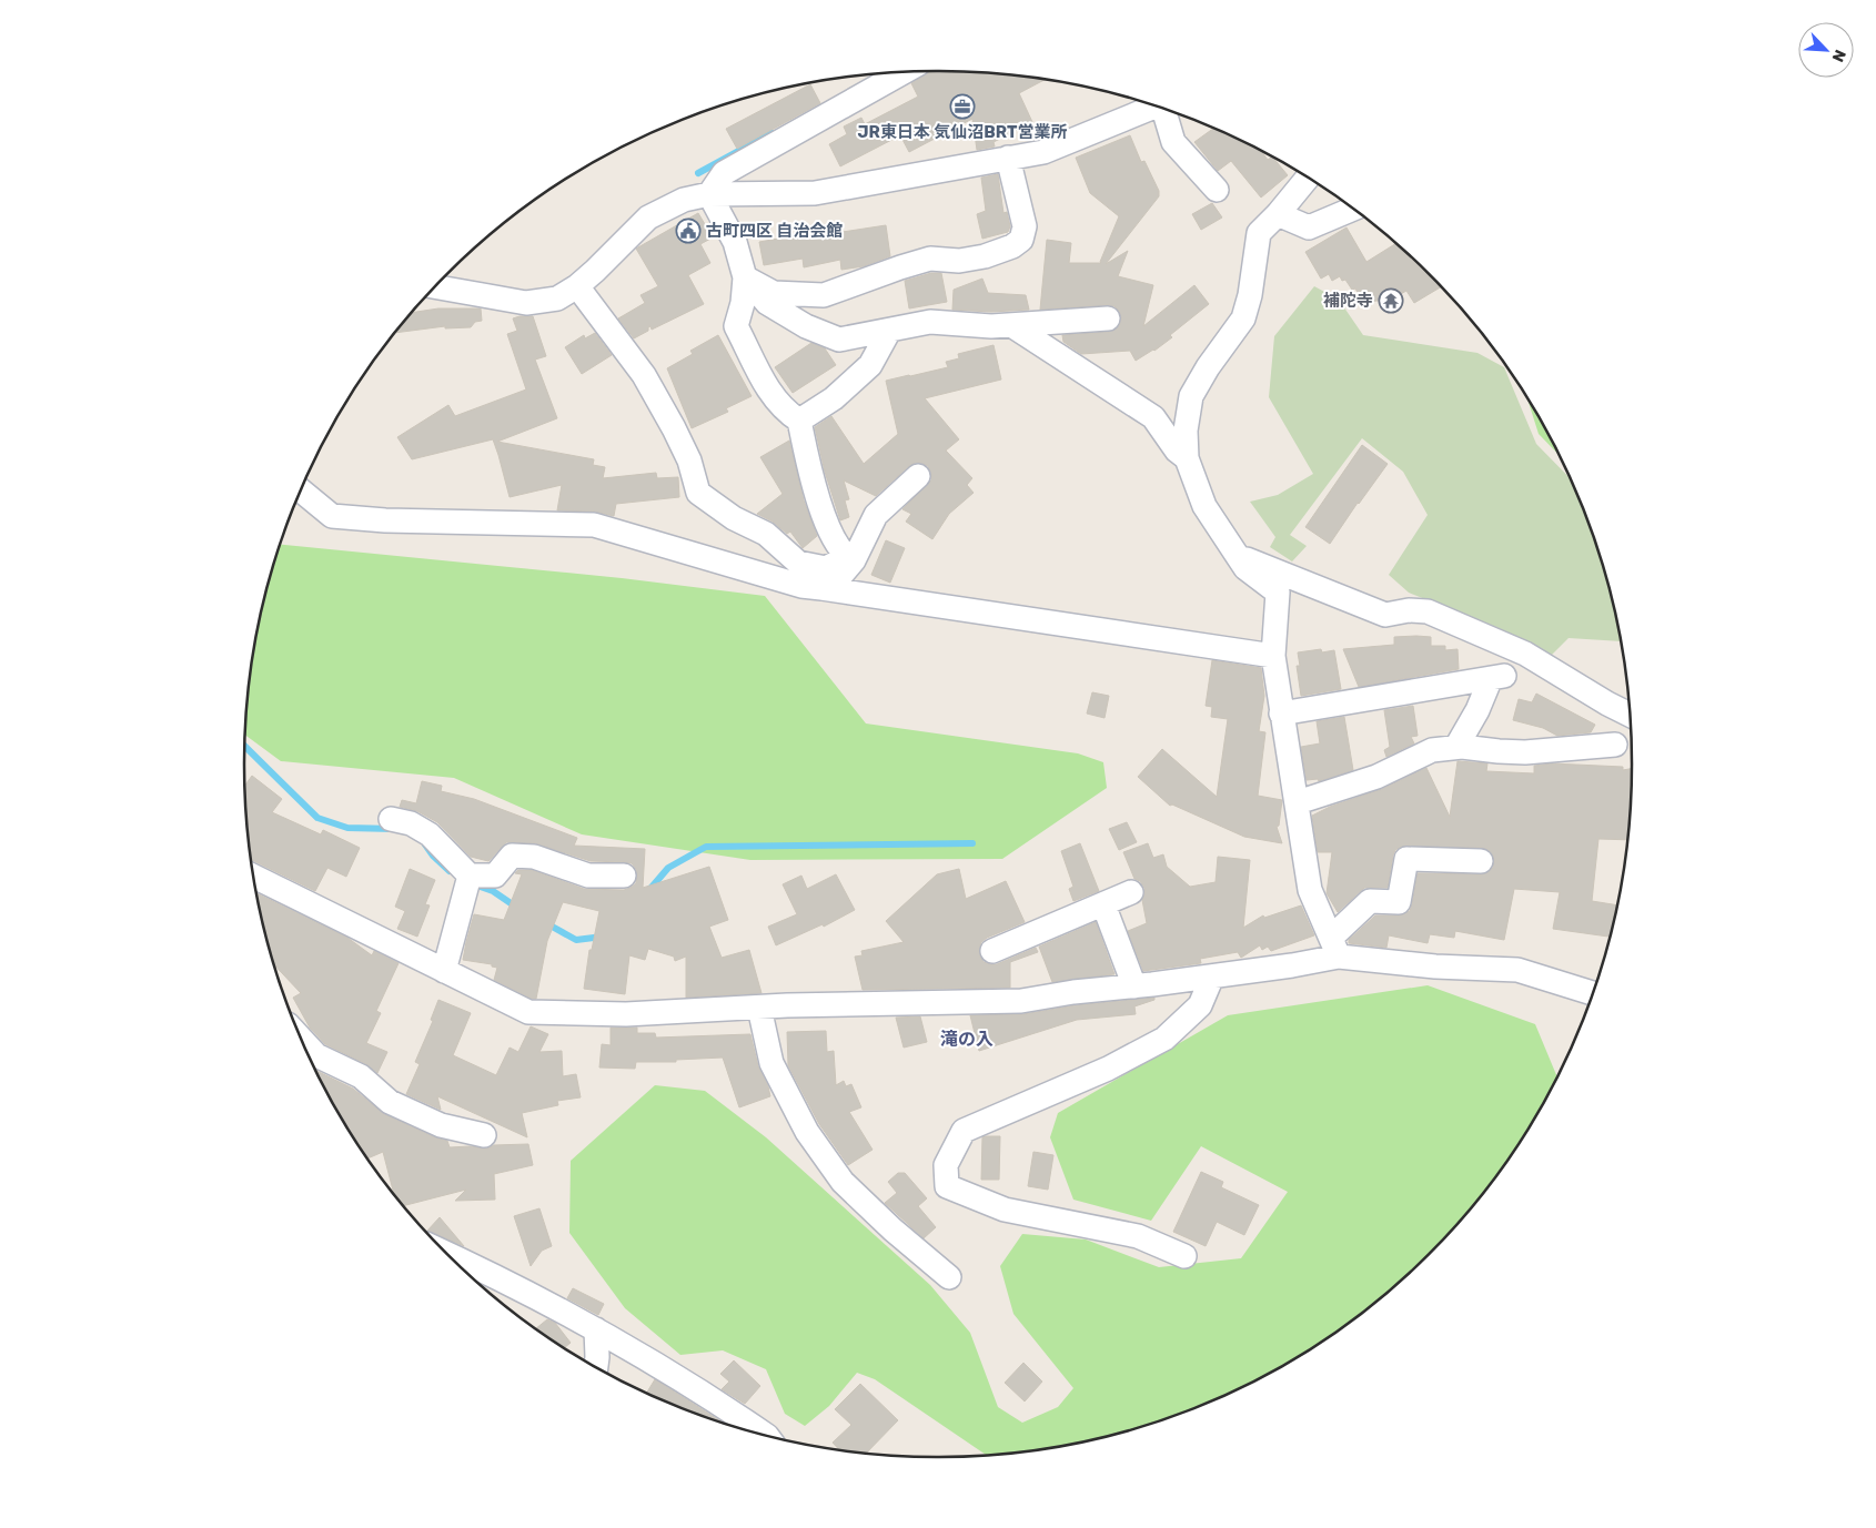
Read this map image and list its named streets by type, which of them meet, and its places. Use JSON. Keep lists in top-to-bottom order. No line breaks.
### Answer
{"districts":["滝の入"],"places":{"office":["JR東日本 気仙沼BRT営業所"],"public building":["古町四区 自治会館"],"temple":["補陀寺"]},"north":"bottom right"}
